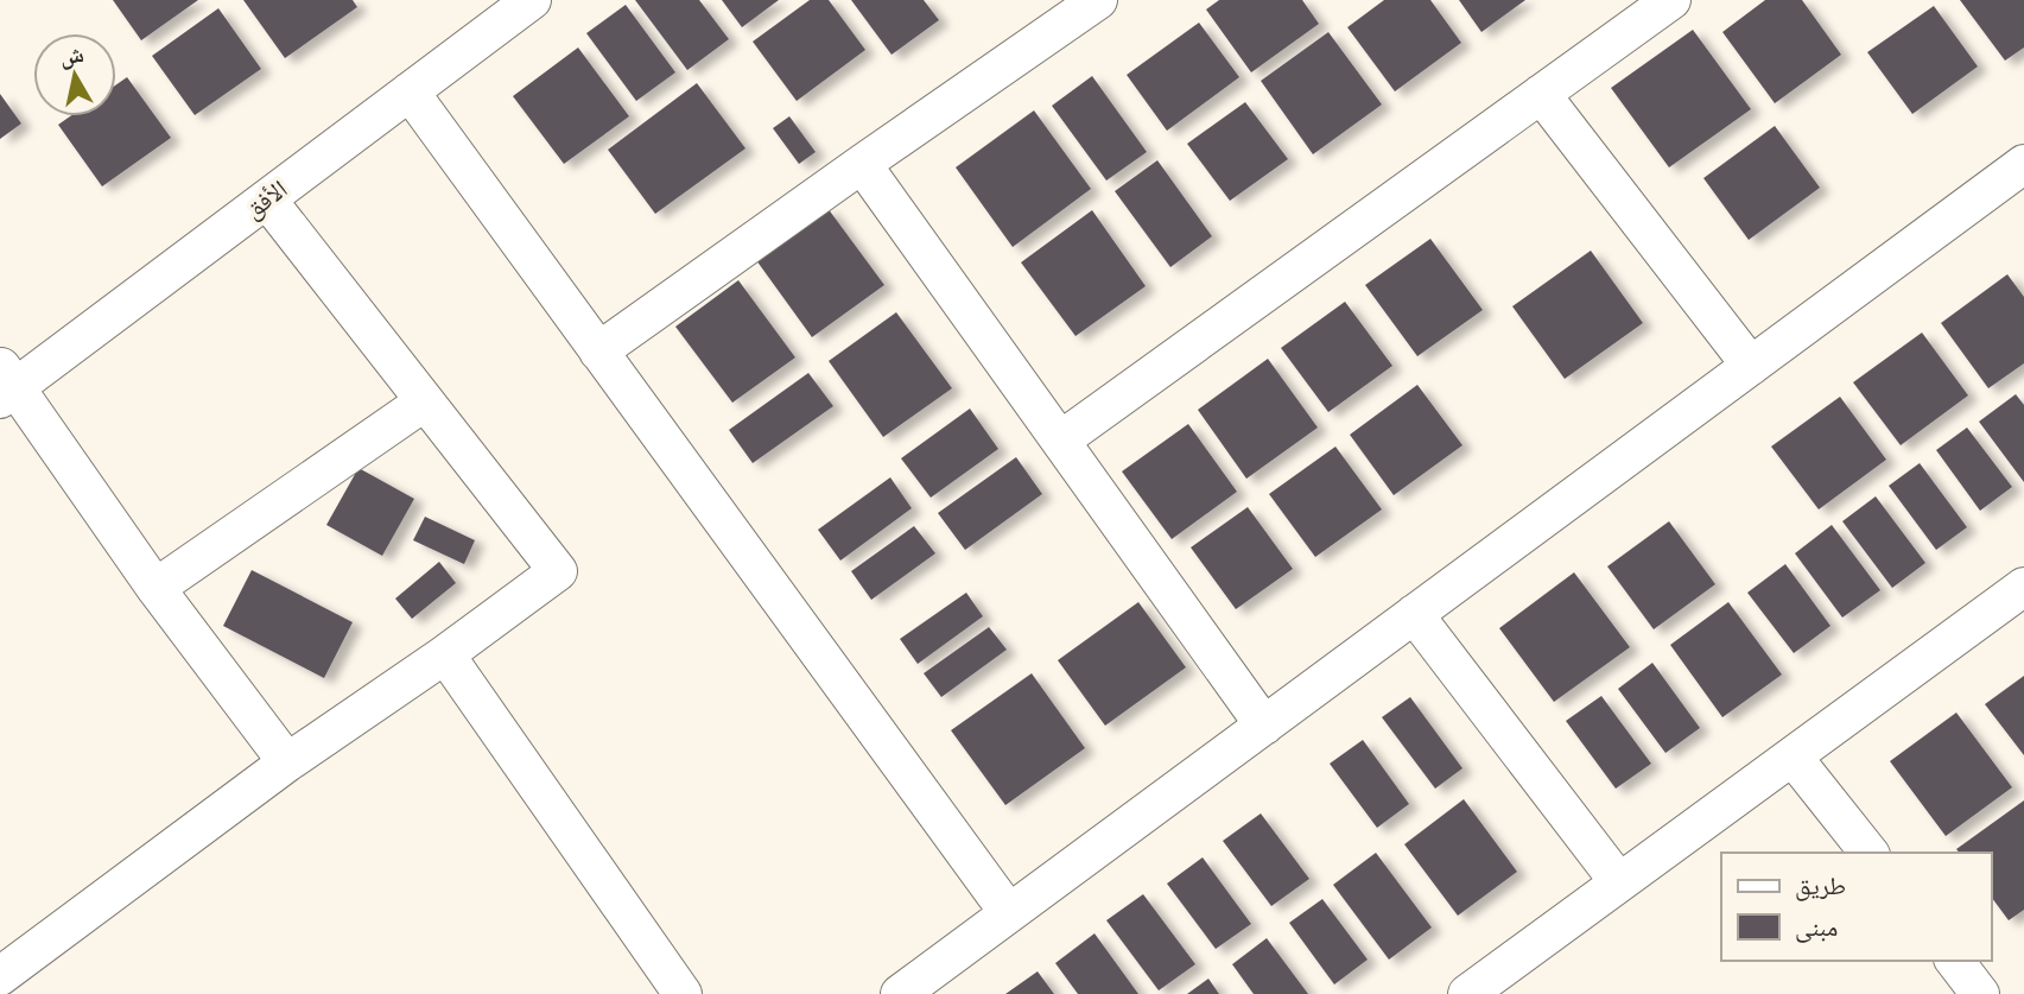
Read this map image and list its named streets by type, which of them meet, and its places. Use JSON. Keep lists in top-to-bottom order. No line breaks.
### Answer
{"streets":{"street":["الأفق"]},"legend":["طريق","مبنى"],"north":"top"}
